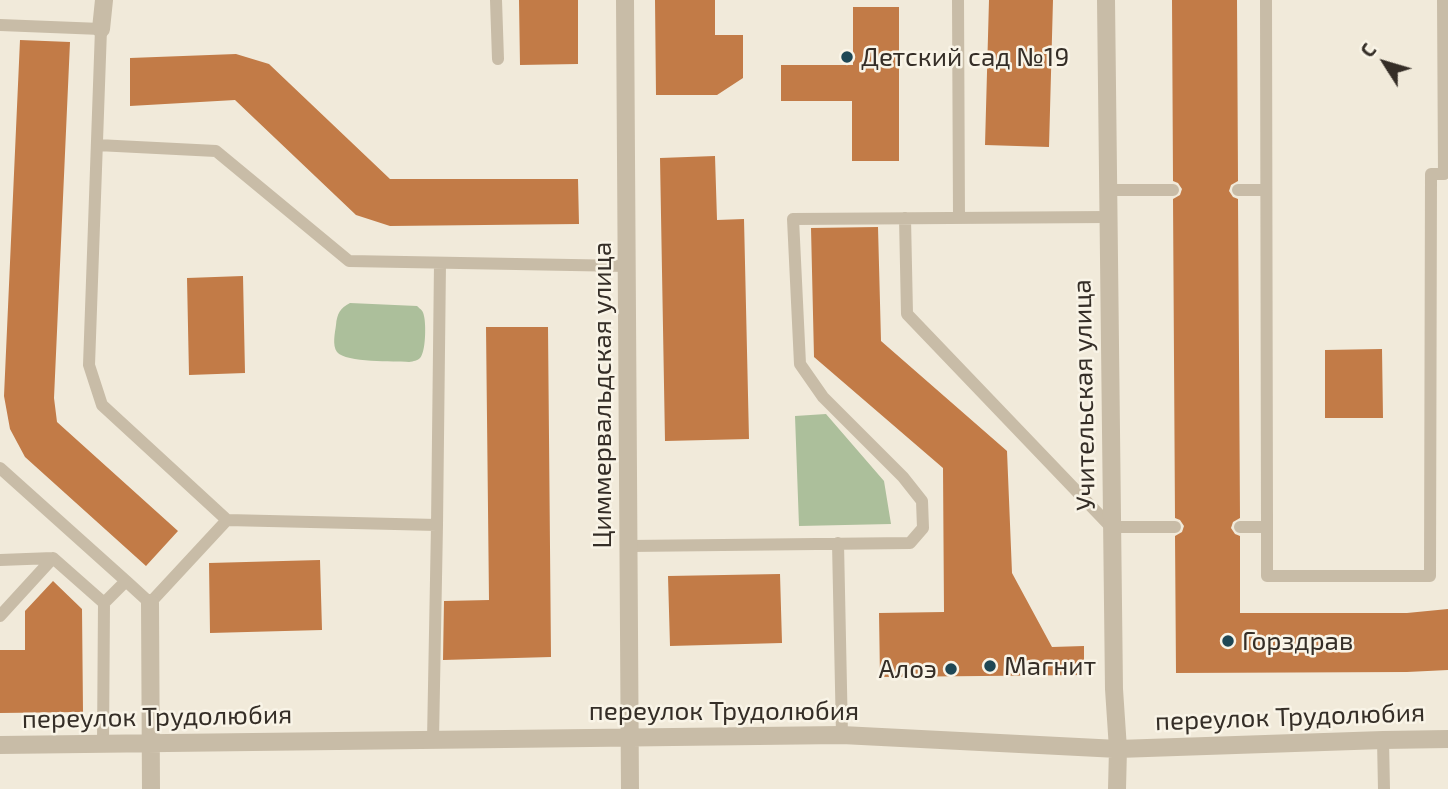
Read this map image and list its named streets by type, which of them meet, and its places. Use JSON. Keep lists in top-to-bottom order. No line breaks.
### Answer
{"streets":{"street":["Циммервальдская улица","Учительская улица","переулок Трудолюбия"]},"crossings":[["Циммервальдская улица","переулок Трудолюбия"],["Учительская улица","переулок Трудолюбия"]],"places":["Детский сад №19","Горздрав","Магнит","Алоэ"],"north":"top left"}
